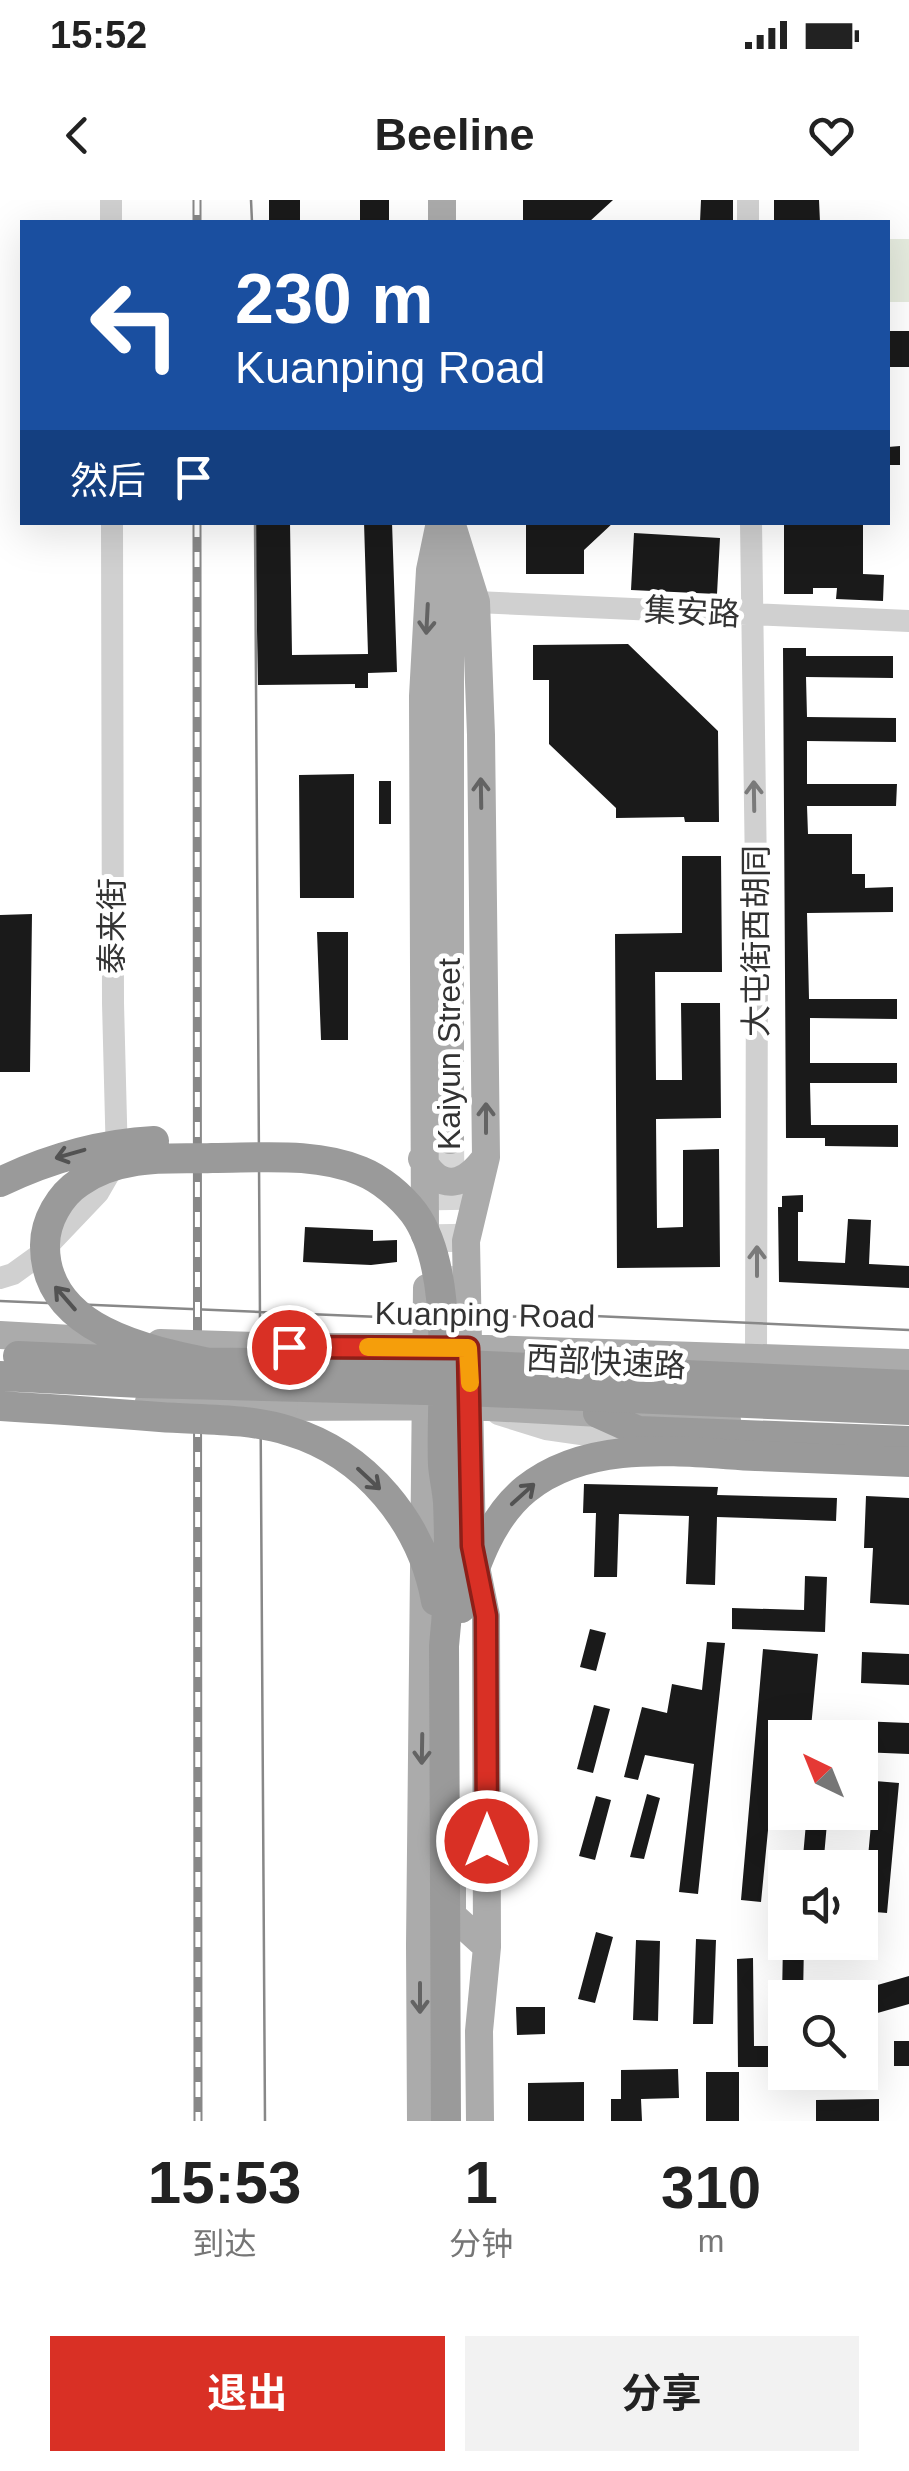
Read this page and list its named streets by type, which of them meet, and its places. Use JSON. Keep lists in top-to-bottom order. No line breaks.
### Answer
{"streets":{"highway":["西部快速路"],"main road":["Kaiyun Street","Kuanping Road"],"street":["集安路","泰来街","大屯街西胡同"]},"crossings":[["集安路","大屯街西胡同"],["集安路","Kaiyun Street"],["大屯街西胡同","Kuanping Road"],["Kaiyun Street","Kuanping Road"]],"one_way":["大屯街西胡同"],"north":"top left","page":{"status":"15:52","header":"Beeline","turn":["230 m","Kuanping Road"],"then":"然后","eta":["15:53","到达","1","分钟","310","m"],"buttons":["退出","分享"]}}
